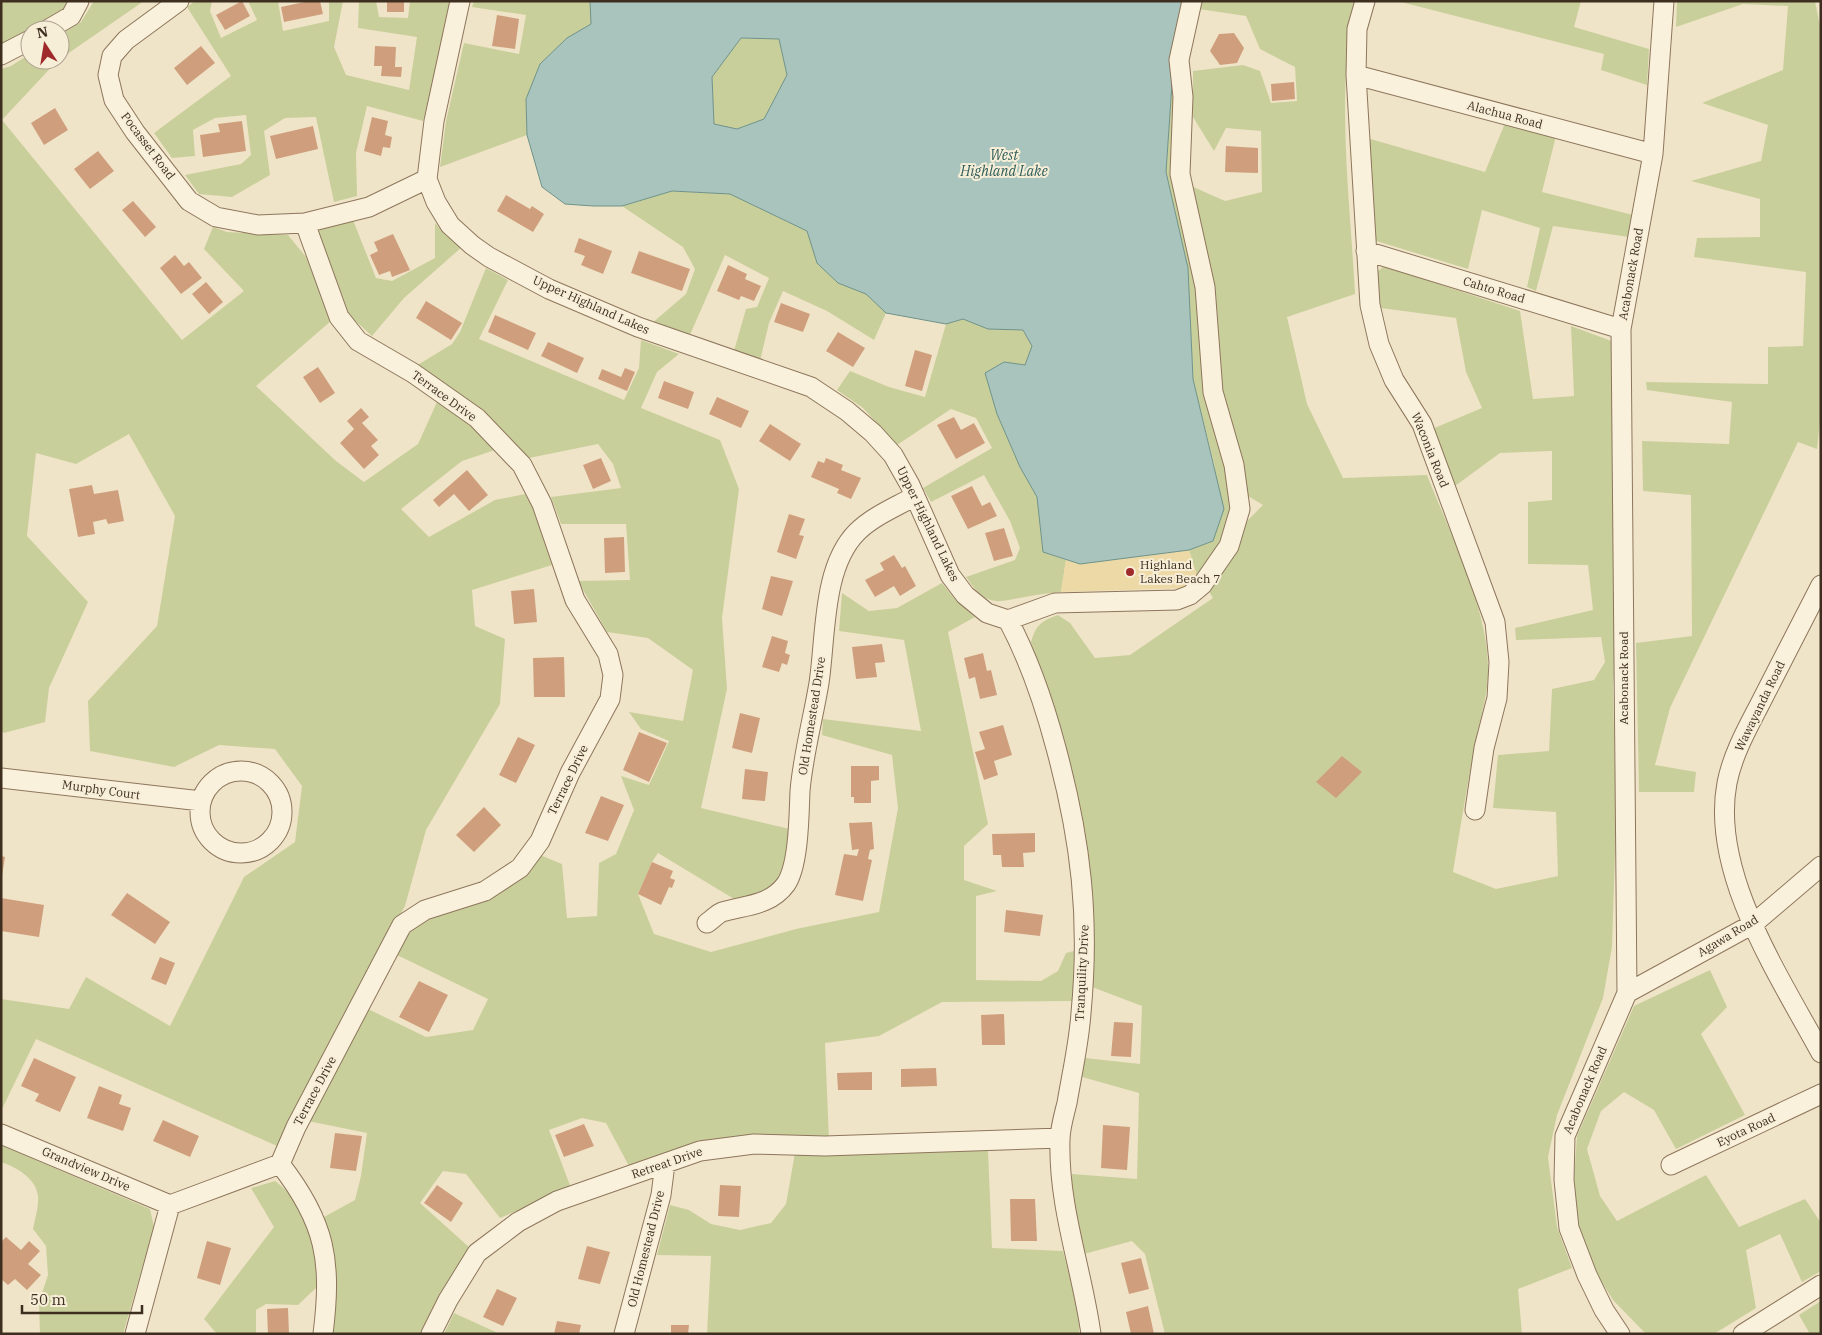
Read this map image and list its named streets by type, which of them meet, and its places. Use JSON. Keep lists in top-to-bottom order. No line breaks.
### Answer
{"streets":{"street":["Alachua Road","Pocasset Road","Acabonack Road","Cahto Road","Upper Highland Lakes","Terrace Drive","Waconia Road","Wawayanda Road","Old Homestead Drive","Murphy Court","Agawa Road","Tranquility Drive","Eyota Road","Retreat Drive","Grandview Drive"]},"crossings":[["Alachua Road","Acabonack Road"],["Alachua Road","Waconia Road"],["Pocasset Road","Upper Highland Lakes"],["Pocasset Road","Terrace Drive"],["Acabonack Road","Cahto Road"],["Acabonack Road","Agawa Road"],["Cahto Road","Waconia Road"],["Upper Highland Lakes","Old Homestead Drive"],["Upper Highland Lakes","Tranquility Drive"],["Wawayanda Road","Agawa Road"],["Old Homestead Drive","Retreat Drive"],["Tranquility Drive","Retreat Drive"]],"water":["West Highland Lake"],"places":["Highland Lakes Beach 7"],"scale_bar":"50 m","north":"top"}
